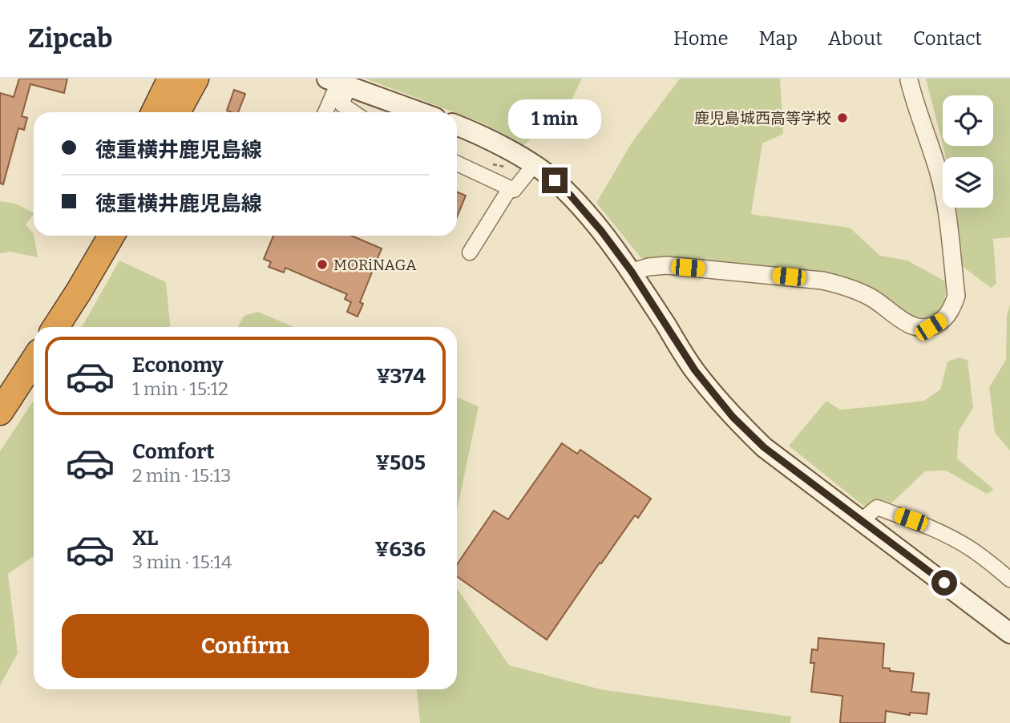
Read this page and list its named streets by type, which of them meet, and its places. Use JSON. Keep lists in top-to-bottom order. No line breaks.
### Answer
{"places":["鹿児島城西高等学校","MORiNAGA"],"page":{"header":"Zipcab","nav":["Home","Map","About","Contact"],"bubble":"1 min","banner":["徳重横井鹿児島線","徳重横井鹿児島線"],"list":[{"name":"Economy","note":"1 min · 15:12","value":"¥374"},{"name":"Comfort","note":"2 min · 15:13","value":"¥505"},{"name":"XL","note":"3 min · 15:14","value":"¥636"}],"buttons":"Confirm"}}
